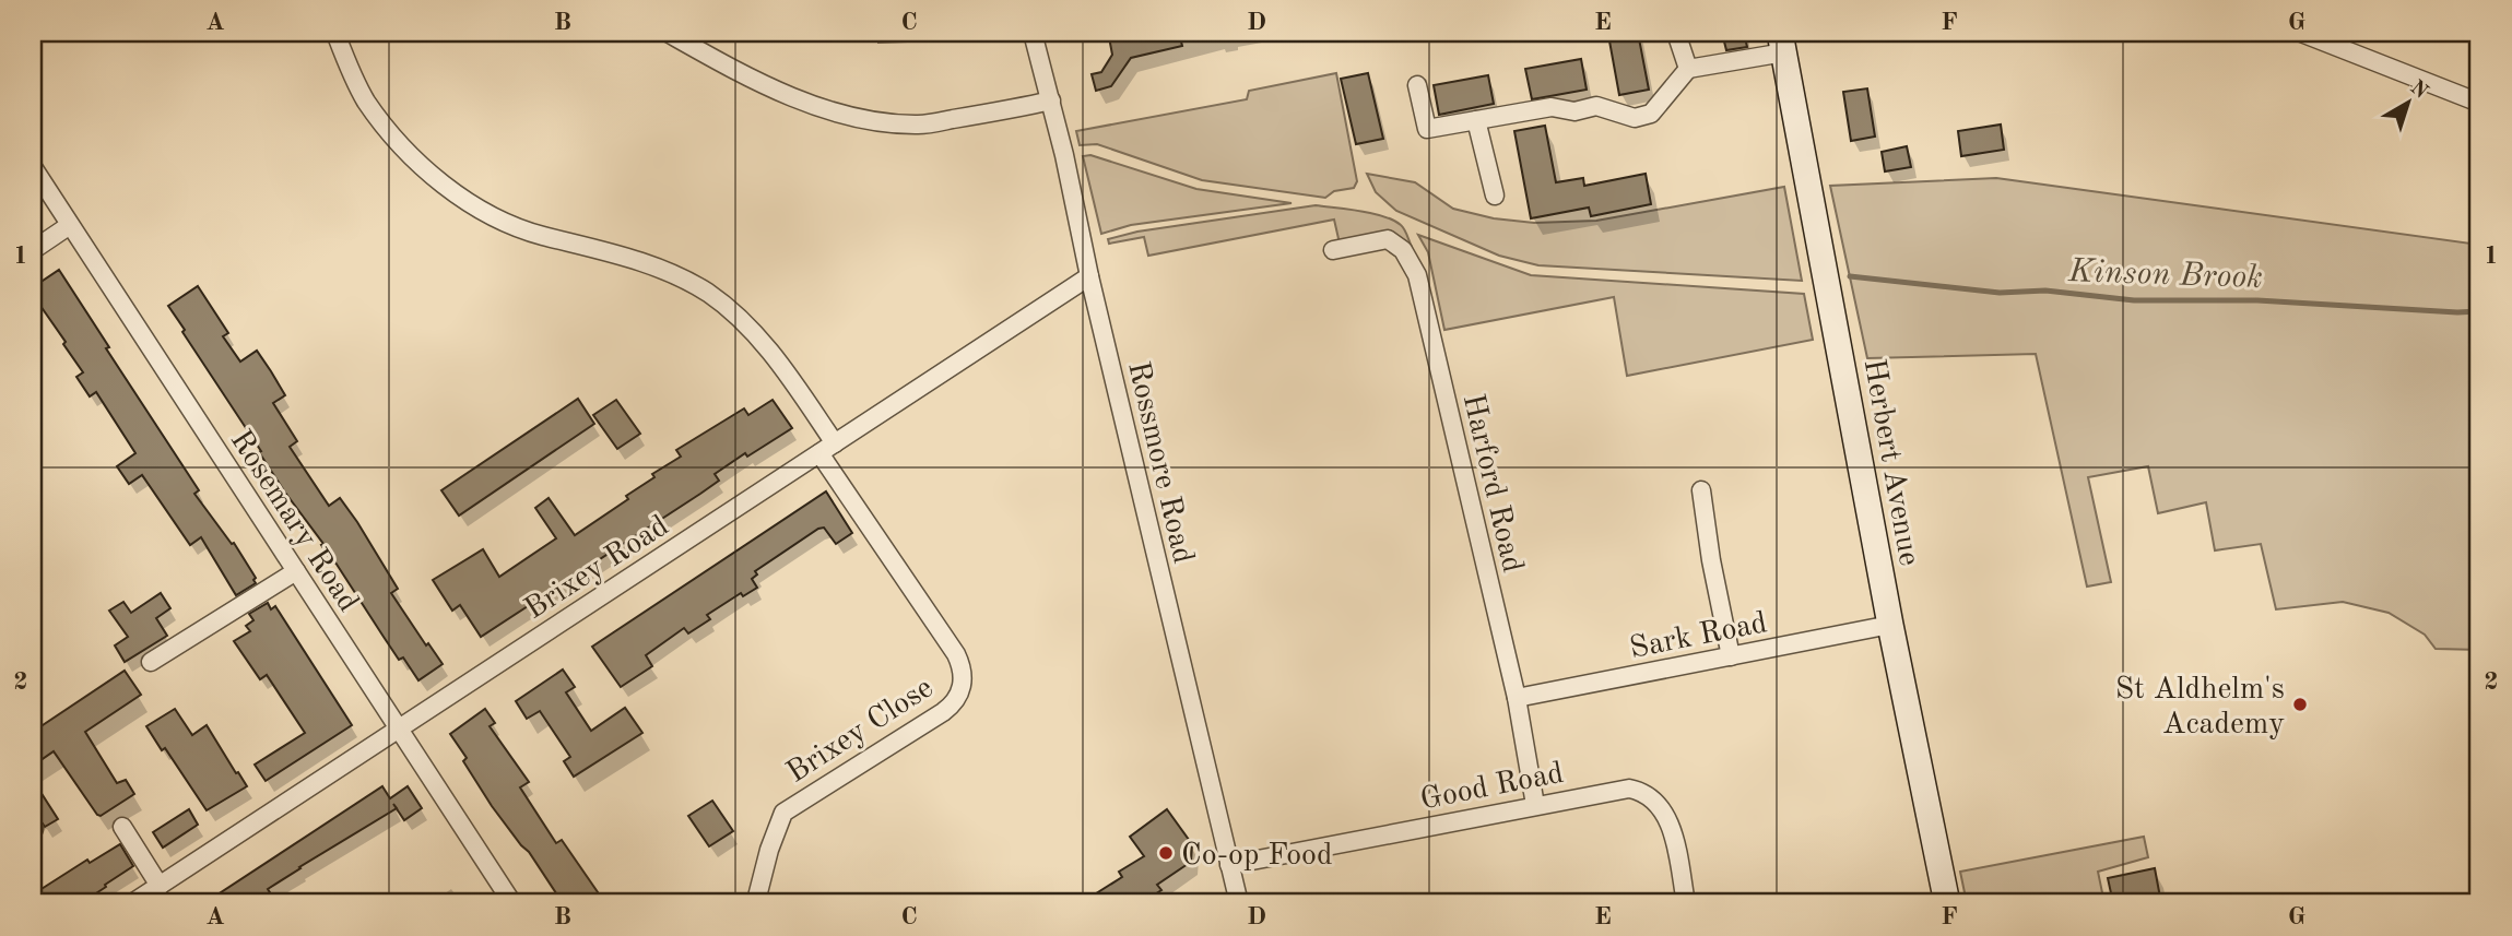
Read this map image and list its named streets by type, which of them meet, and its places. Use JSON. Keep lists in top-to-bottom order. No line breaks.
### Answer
{"streets":{"street":["Rossmore Road","Herbert Avenue","Harford Road","Rosemary Road","Brixey Road","Sark Road","Brixey Close","Good Road"]},"crossings":[["Rossmore Road","Brixey Road"],["Rossmore Road","Good Road"],["Herbert Avenue","Sark Road"],["Harford Road","Sark Road"],["Harford Road","Good Road"],["Rosemary Road","Brixey Road"],["Brixey Road","Brixey Close"]],"water":["Kinson Brook"],"places":["St Aldhelm's Academy","Co-op Food"],"north":"top right","grid":{"columns":["A","B","C","D","E","F","G"],"rows":["1","2"]}}
